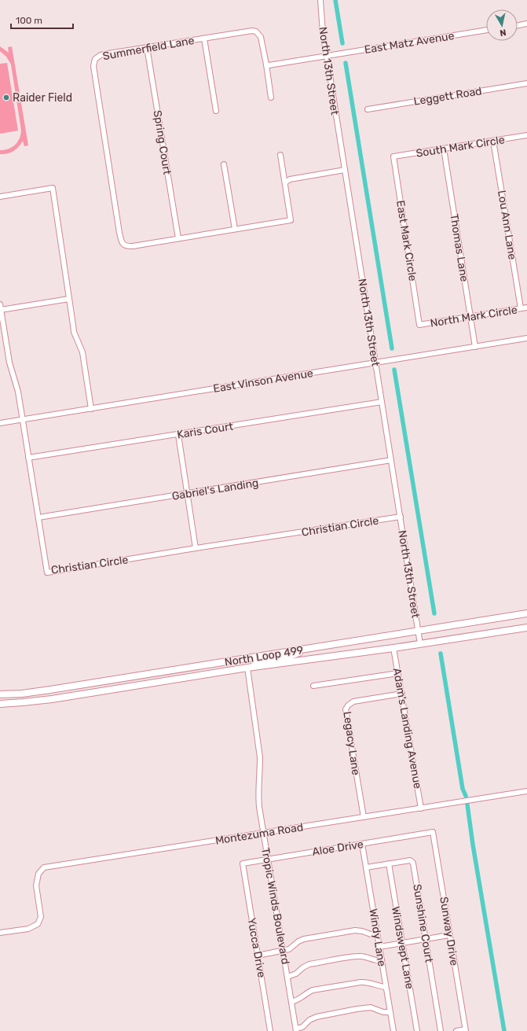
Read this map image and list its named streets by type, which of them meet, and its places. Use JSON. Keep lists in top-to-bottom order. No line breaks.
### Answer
{"streets":{"main road":["North Loop 499"],"street":["East Matz Avenue","Summerfield Lane","North 13th Street","Leggett Road","Spring Court","South Mark Circle","Lou Ann Lane","East Mark Circle","Thomas Lane","North Mark Circle","East Vinson Avenue","Karis Court","Gabriel's Landing","Christian Circle","Adam's Landing Avenue","Legacy Lane","Montezuma Road","Aloe Drive","Tropic Winds Boulevard","Sunshine Court","Sunway Drive","Windy Lane","Yucca Drive","Windswept Lane"]},"crossings":[["East Matz Avenue","North 13th Street"],["Summerfield Lane","Spring Court"],["North 13th Street","East Vinson Avenue"],["North 13th Street","Karis Court"],["North 13th Street","Gabriel's Landing"],["North 13th Street","Christian Circle"],["North 13th Street","North Loop 499"],["South Mark Circle","Lou Ann Lane"],["South Mark Circle","East Mark Circle"],["South Mark Circle","Thomas Lane"],["Lou Ann Lane","North Mark Circle"],["East Mark Circle","North Mark Circle"],["Thomas Lane","North Mark Circle"],["Thomas Lane","East Vinson Avenue"],["East Vinson Avenue","Christian Circle"],["Karis Court","Christian Circle"],["Gabriel's Landing","Christian Circle"],["North Loop 499","Adam's Landing Avenue"],["North Loop 499","Tropic Winds Boulevard"],["Adam's Landing Avenue","Legacy Lane"],["Adam's Landing Avenue","Montezuma Road"],["Legacy Lane","Montezuma Road"],["Montezuma Road","Tropic Winds Boulevard"],["Aloe Drive","Tropic Winds Boulevard"],["Aloe Drive","Sunway Drive"],["Aloe Drive","Windy Lane"],["Aloe Drive","Yucca Drive"],["Sunshine Court","Windy Lane"],["Sunshine Court","Windswept Lane"]],"places":["Raider Field"],"scale_bar":"100 m","north":"bottom"}
